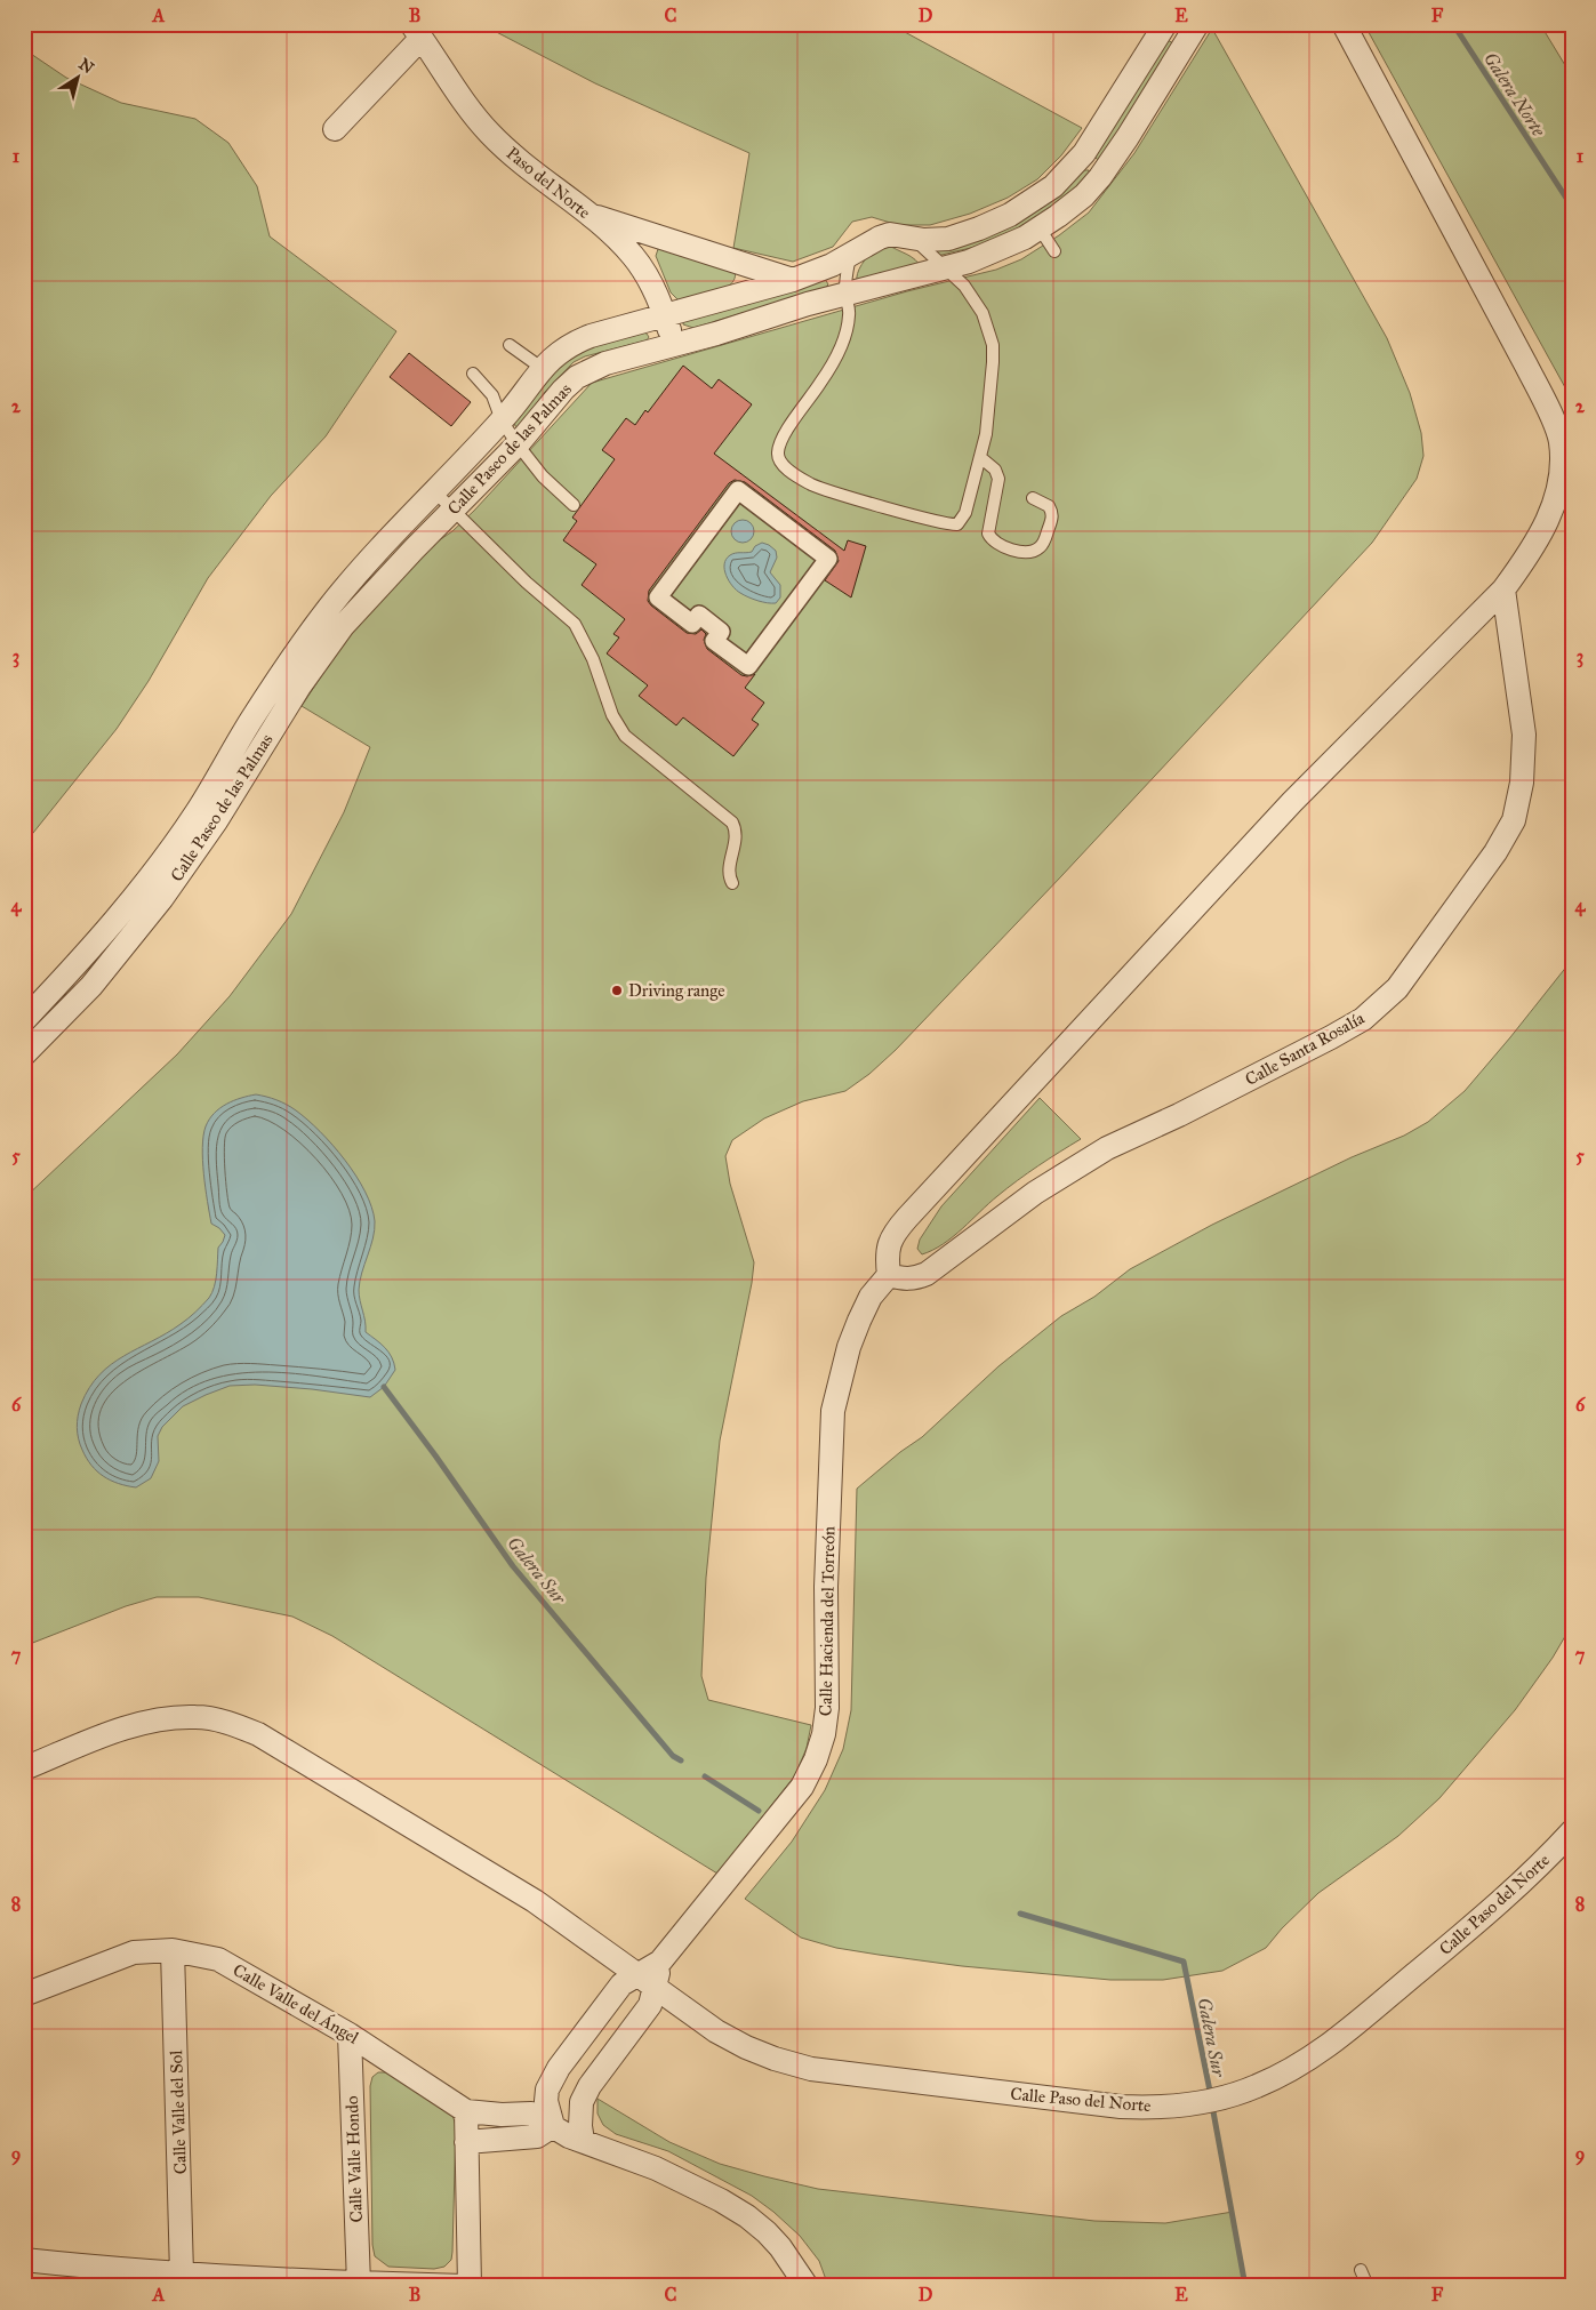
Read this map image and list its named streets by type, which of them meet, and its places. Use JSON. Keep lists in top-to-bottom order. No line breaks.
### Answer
{"streets":{"street":["Paso del Norte","Calle Paseo de las Palmas","Calle Santa Rosalía","Calle Hacienda del Torreón","Calle Paso del Norte","Calle Valle del Ángel","Calle Valle del Sol","Calle Valle Hondo"]},"crossings":[["Paso del Norte","Calle Paseo de las Palmas"],["Calle Santa Rosalía","Calle Hacienda del Torreón"],["Calle Hacienda del Torreón","Calle Paso del Norte"],["Calle Hacienda del Torreón","Calle Valle del Ángel"],["Calle Valle del Ángel","Calle Valle del Sol"],["Calle Valle del Ángel","Calle Valle Hondo"]],"water":["Galera Norte","Galera Sur"],"places":["Driving range"],"north":"top right","grid":{"columns":["A","B","C","D","E","F"],"rows":["1","2","3","4","5","6","7","8","9"]}}
